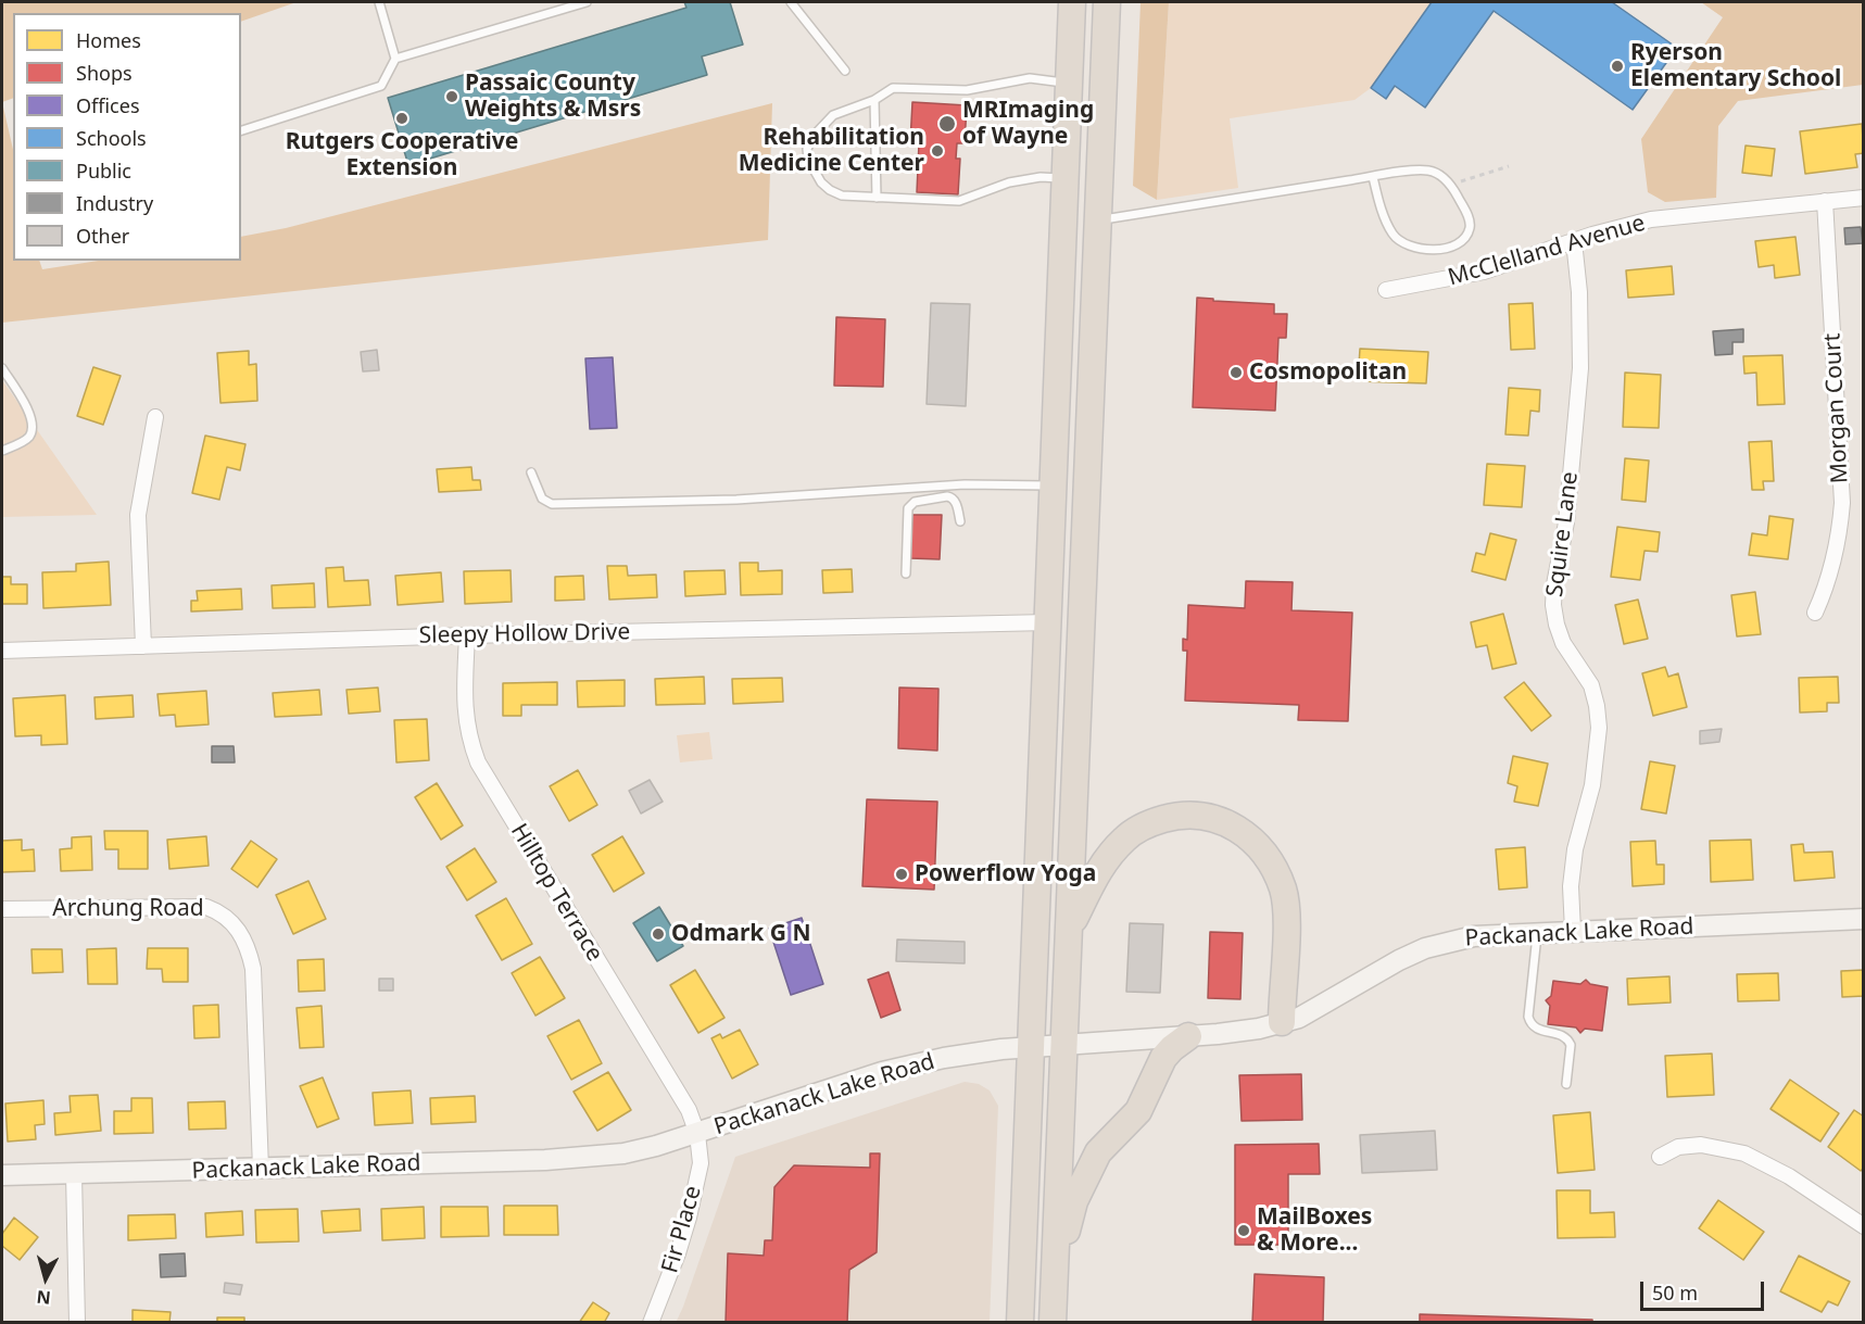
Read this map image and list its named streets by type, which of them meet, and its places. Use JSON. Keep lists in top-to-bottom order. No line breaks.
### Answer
{"streets":{"street":["McClelland Avenue","Morgan Court","Squire Lane","Sleepy Hollow Drive","Hilltop Terrace","Archung Road","Packanack Lake Road","Fir Place"]},"crossings":[["McClelland Avenue","Morgan Court"],["McClelland Avenue","Squire Lane"],["Squire Lane","Packanack Lake Road"],["Sleepy Hollow Drive","Hilltop Terrace"],["Hilltop Terrace","Packanack Lake Road"],["Hilltop Terrace","Fir Place"],["Archung Road","Packanack Lake Road"],["Packanack Lake Road","Fir Place"]],"places":["Ryerson Elementary School","Passaic County Weights & Msrs","Rutgers Cooperative Extension","MRImaging of Wayne","Rehabilitation Medicine Center","Cosmopolitan","Powerflow Yoga","Odmark G N","MailBoxes & More..."],"legend":["Homes","Shops","Offices","Schools","Public","Industry","Other"],"scale_bar":"50 m","north":"bottom"}
